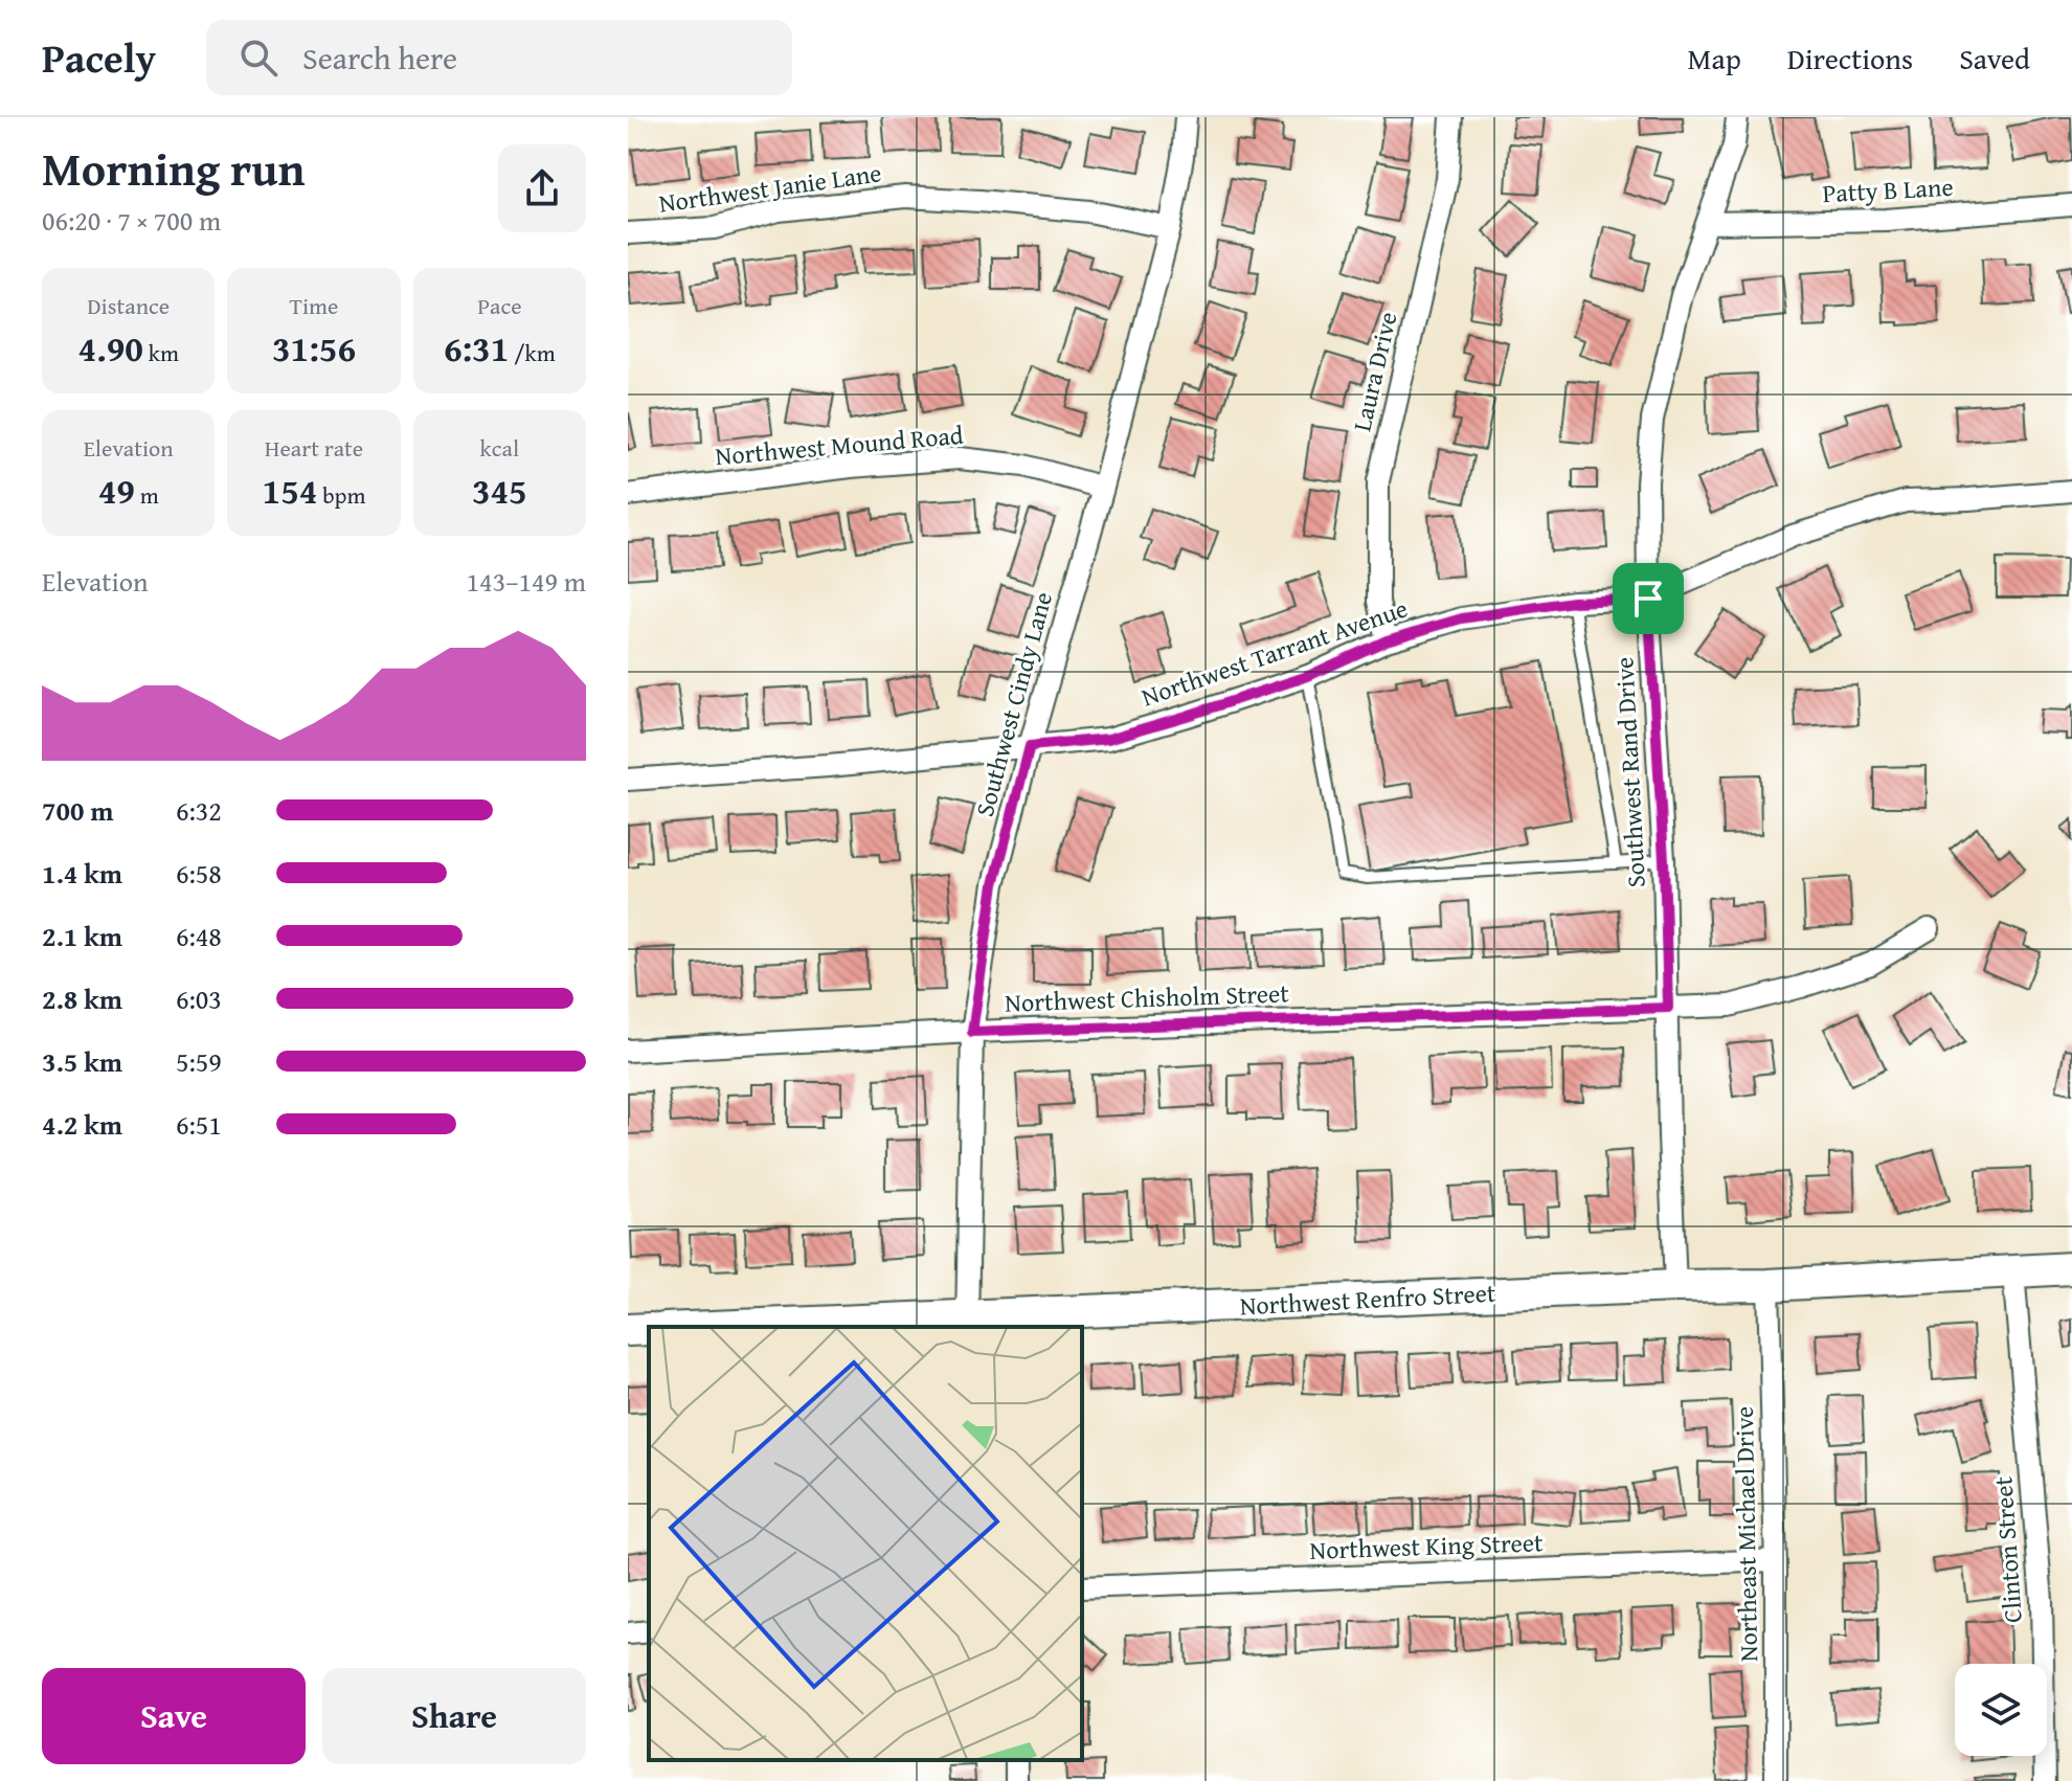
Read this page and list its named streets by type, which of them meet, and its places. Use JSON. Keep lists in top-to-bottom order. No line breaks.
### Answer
{"streets":{"main road":["Northwest Renfro Street"],"street":["Northwest Janie Lane","Patty B Lane","Laura Drive","Northwest Mound Road","Northwest Tarrant Avenue","Southwest Cindy Lane","Southwest Rand Drive","Northwest Chisholm Street","Northeast Michael Drive","Northwest King Street","Clinton Street"]},"crossings":[["Northwest Janie Lane","Southwest Cindy Lane"],["Patty B Lane","Southwest Rand Drive"],["Laura Drive","Northwest Tarrant Avenue"],["Northwest Mound Road","Southwest Cindy Lane"],["Northwest Tarrant Avenue","Southwest Cindy Lane"],["Northwest Tarrant Avenue","Southwest Rand Drive"],["Southwest Cindy Lane","Northwest Chisholm Street"],["Southwest Cindy Lane","Northwest Renfro Street"],["Southwest Rand Drive","Northwest Chisholm Street"],["Southwest Rand Drive","Northwest Renfro Street"],["Northwest Renfro Street","Northeast Michael Drive"],["Northwest Renfro Street","Clinton Street"],["Northeast Michael Drive","Northwest King Street"]],"page":{"header":"Pacely","search":"Search here","nav":["Map","Directions","Saved"],"heading":["Morning run","06:20 · 7 × 700 m"],"stats":[["Distance","4.90 km"],["Time","31:56"],["Pace","6:31 /km"],["Elevation","49 m"],["Heart rate","154 bpm"],["kcal","345"]],"chart":["Elevation","143–149 m"],"list":[{"name":"700 m","note":"6:32"},{"name":"1.4 km","note":"6:58"},{"name":"2.1 km","note":"6:48"},{"name":"2.8 km","note":"6:03"},{"name":"3.5 km","note":"5:59"},{"name":"4.2 km","note":"6:51"}],"buttons":["Save","Share"]}}
